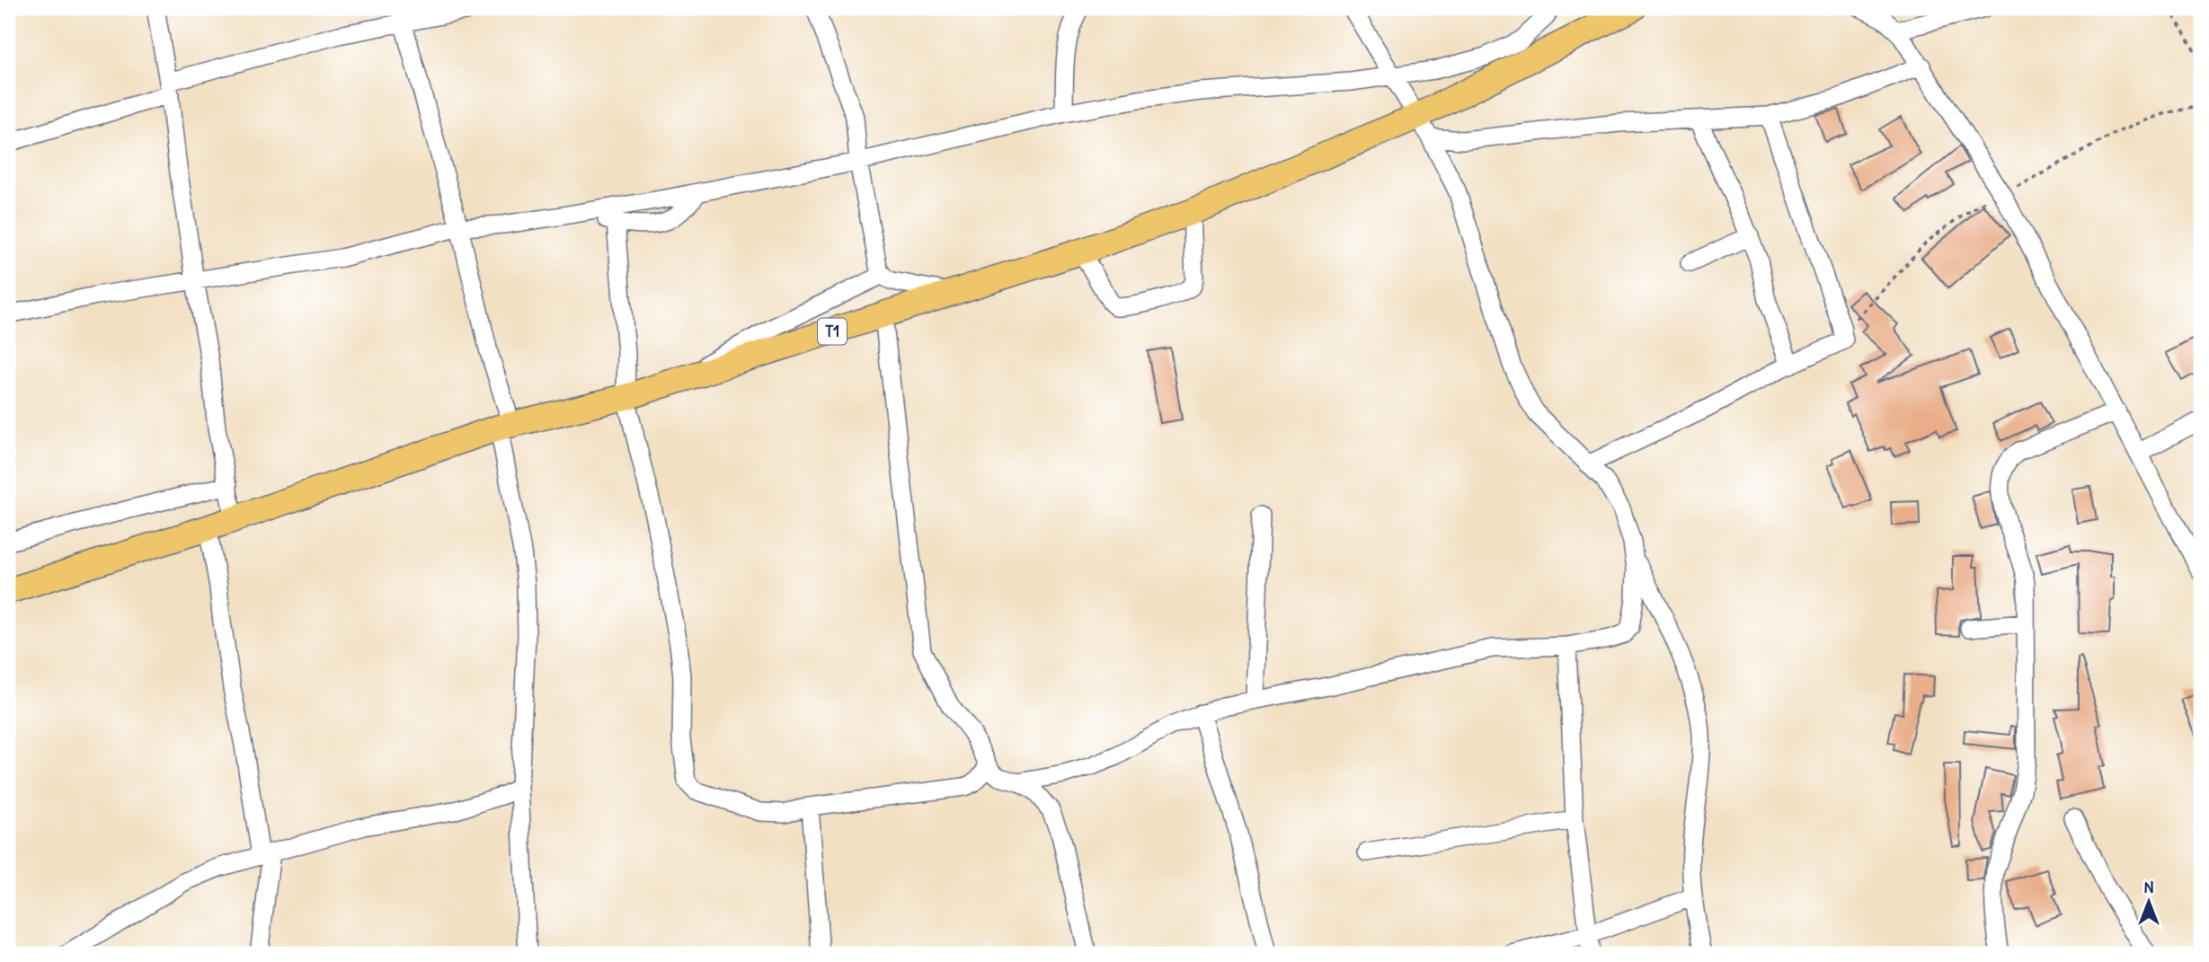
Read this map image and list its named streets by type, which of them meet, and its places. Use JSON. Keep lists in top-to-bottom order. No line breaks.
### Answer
{"streets":{"highway":["T1"]},"north":"top"}
